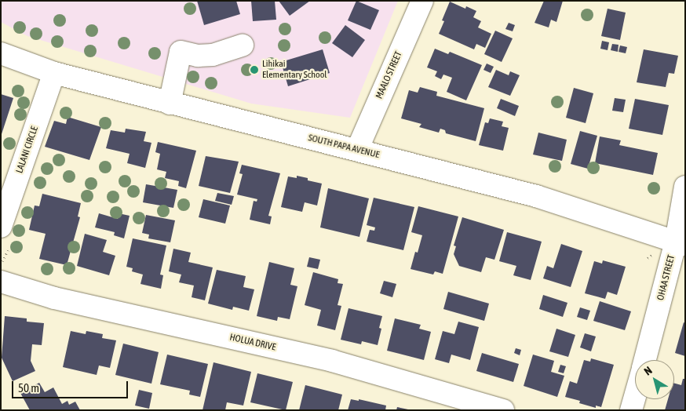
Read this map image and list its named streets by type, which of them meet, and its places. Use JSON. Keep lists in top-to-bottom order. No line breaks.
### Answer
{"streets":{"street":["MAALO STREET","SOUTH PAPA AVENUE","LALANI CIRCLE","OHAA STREET","HOLUA DRIVE"]},"crossings":[["MAALO STREET","SOUTH PAPA AVENUE"],["SOUTH PAPA AVENUE","LALANI CIRCLE"],["SOUTH PAPA AVENUE","OHAA STREET"]],"places":["Lihikai Elementary School"],"scale_bar":"50 m","north":"top left"}
